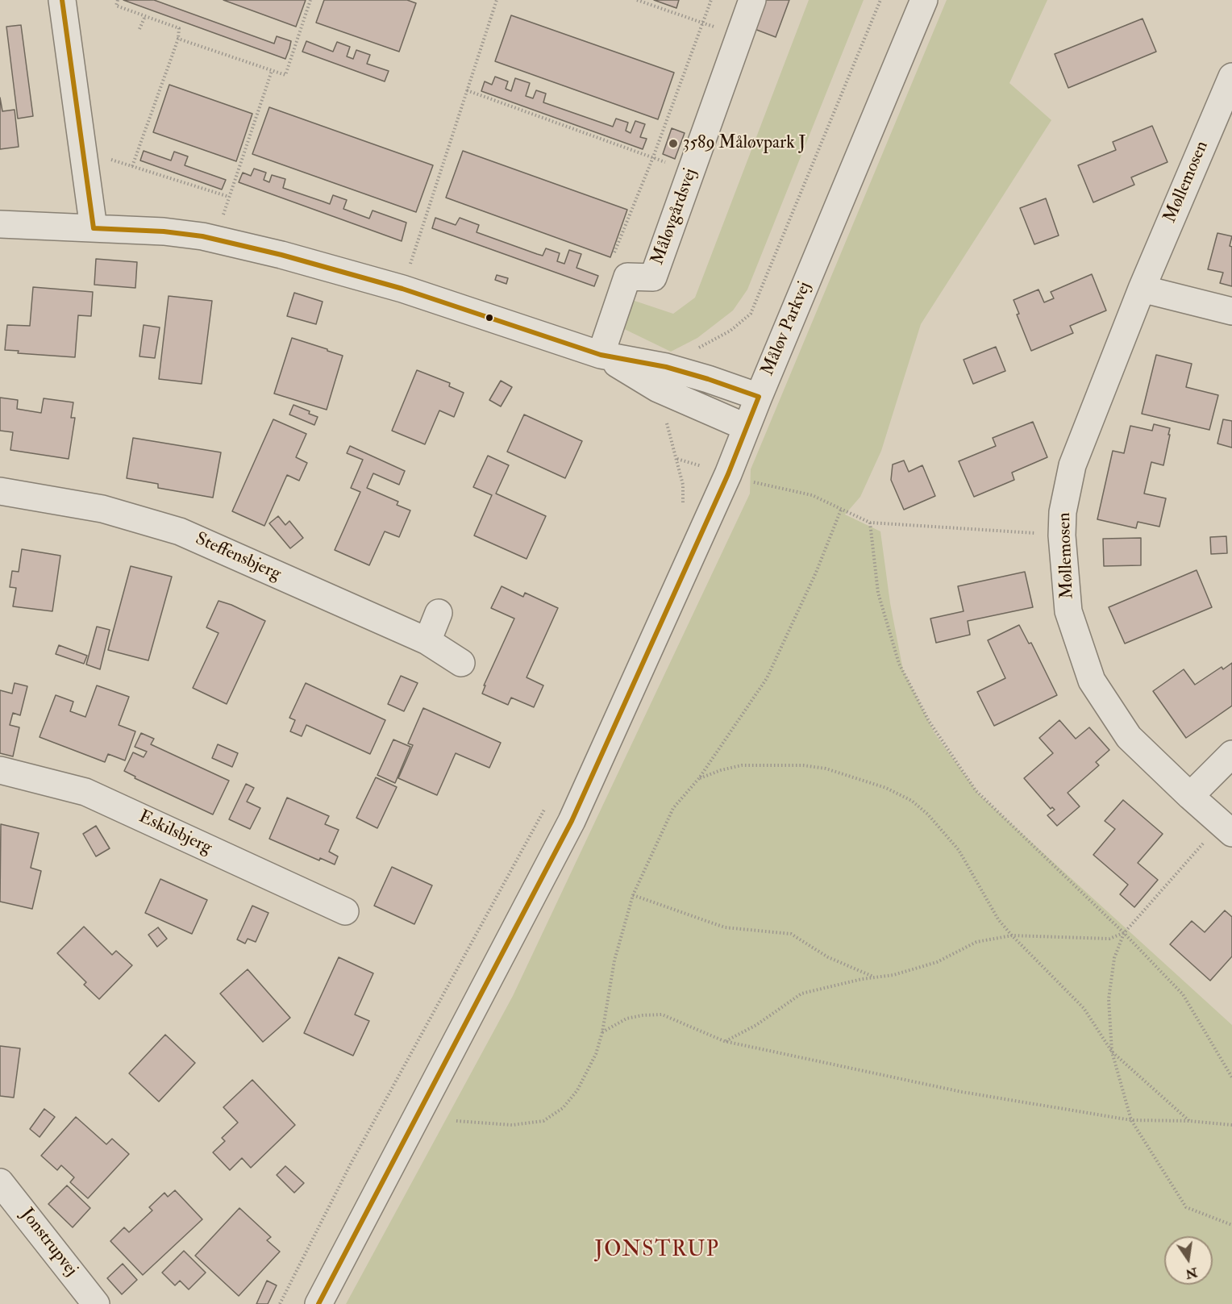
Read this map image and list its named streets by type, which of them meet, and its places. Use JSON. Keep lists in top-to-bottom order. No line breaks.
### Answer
{"streets":{"street":["Møllemosen","Måløvgårdsvej","Måløv Parkvej","Steffensbjerg","Eskilsbjerg","Jonstrupvej"]},"districts":["JONSTRUP"],"places":["3589 Måløvpark J"],"north":"bottom"}
